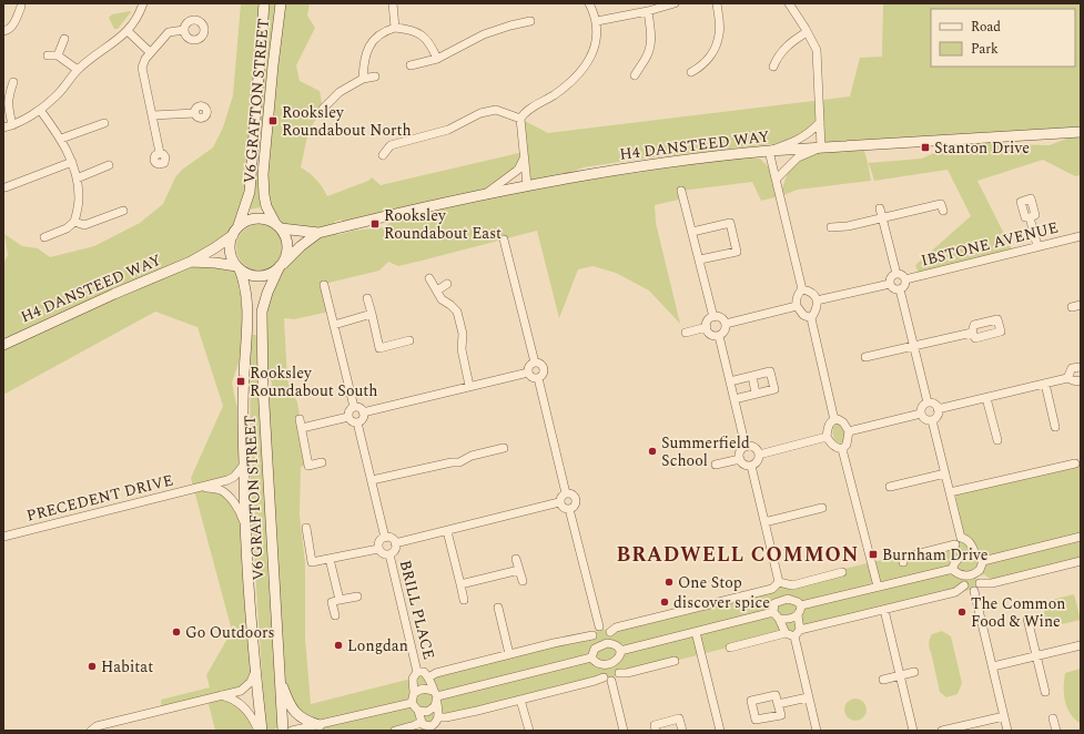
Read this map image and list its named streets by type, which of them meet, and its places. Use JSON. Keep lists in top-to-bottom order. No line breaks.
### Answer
{"streets":{"street":["V6 GRAFTON STREET","H4 DANSTEED WAY","IBSTONE AVENUE","PRECEDENT DRIVE","BRILL PLACE"]},"crossings":[["V6 GRAFTON STREET","H4 DANSTEED WAY"],["V6 GRAFTON STREET","PRECEDENT DRIVE"]],"districts":["BRADWELL COMMON"],"places":{"transit":["Rooksley Roundabout North","Stanton Drive","Rooksley Roundabout East","Rooksley Roundabout South","Burnham Drive"],"other":["Summerfield School","One Stop","discover spice","The Common Food & Wine","Go Outdoors","Longdan","Habitat"]},"legend":["Road","Park"]}
